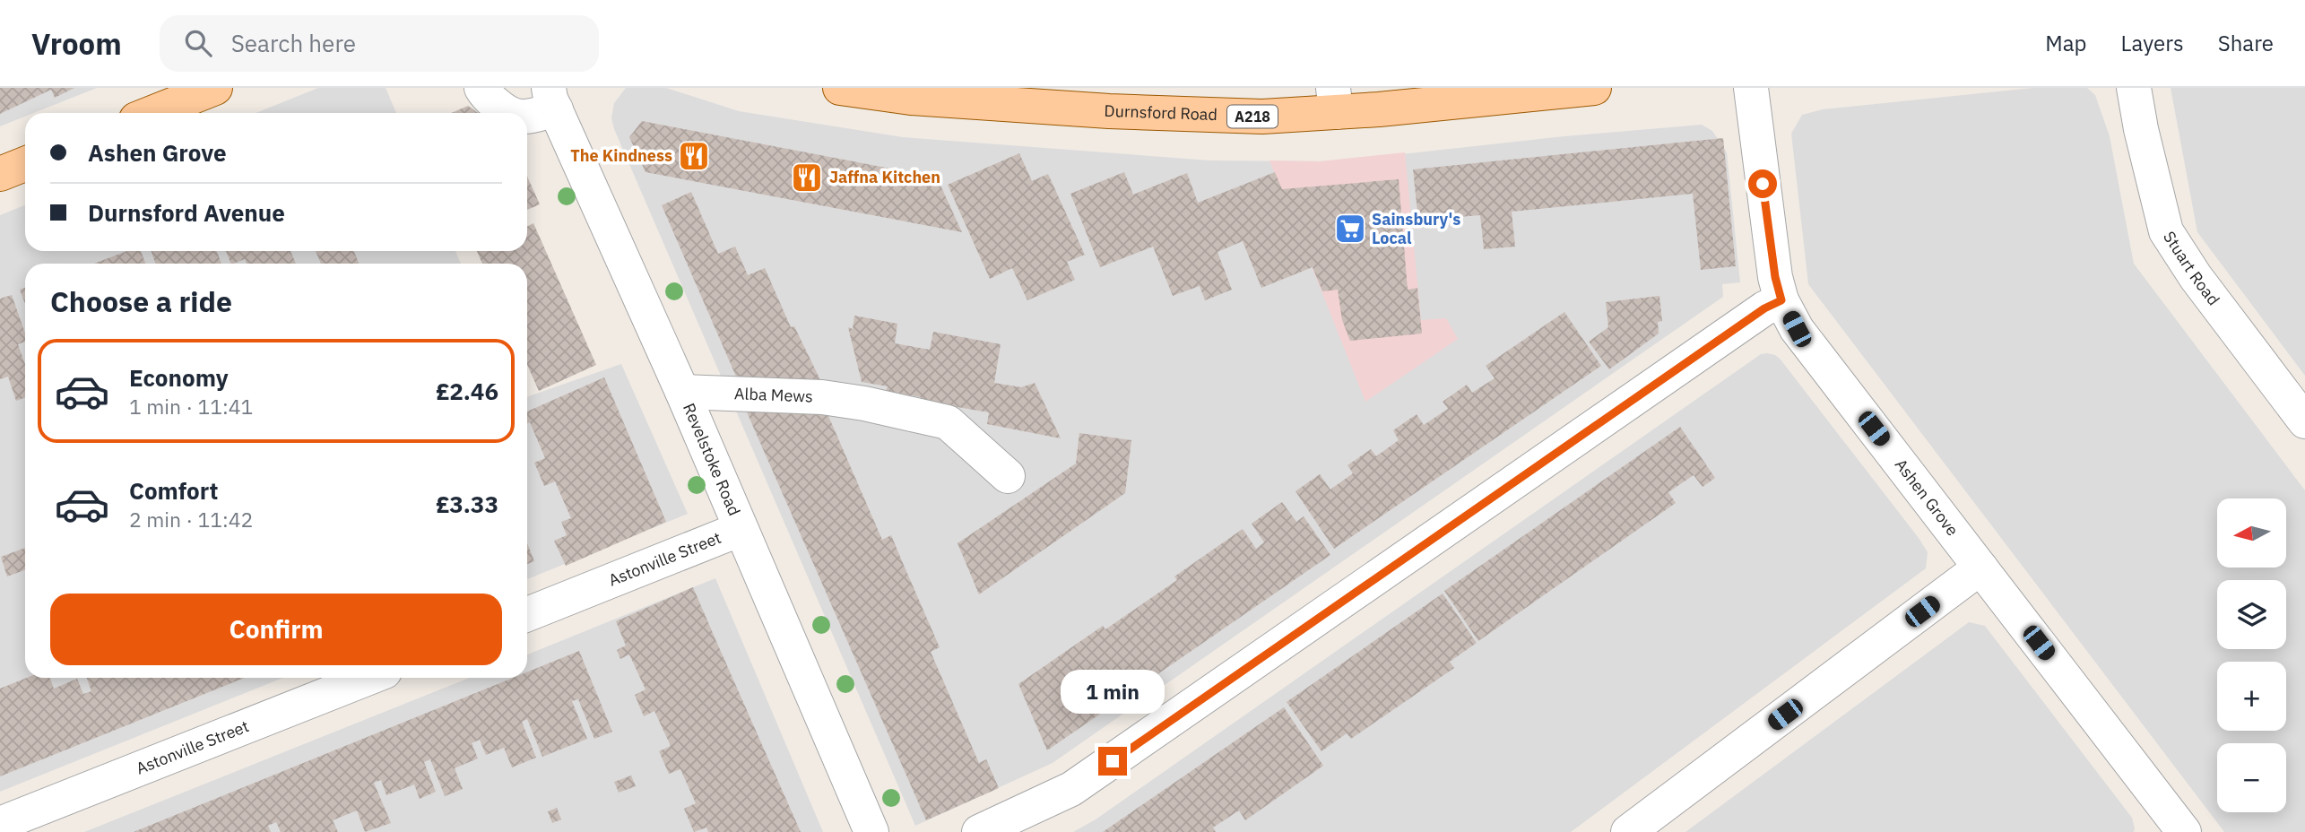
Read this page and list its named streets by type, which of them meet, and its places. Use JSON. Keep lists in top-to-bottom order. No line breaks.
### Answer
{"streets":{"main road":["Durnsford Road","A218"],"street":["Stuart Road","Alba Mews","Revelstoke Road","Ashen Grove","Astonville Street"]},"crossings":[["Alba Mews","Revelstoke Road"],["Revelstoke Road","Astonville Street"]],"places":{"restaurant":["The Kindness","Jaffna Kitchen"],"supermarket":["Sainsbury's Local"]},"north":"left","page":{"header":"Vroom","search":"Search here","nav":["Map","Layers","Share"],"banner":["Ashen Grove","Durnsford Avenue"],"heading":"Choose a ride","list":[{"name":"Economy","note":"1 min · 11:41","value":"£2.46"},{"name":"Comfort","note":"2 min · 11:42","value":"£3.33"}],"map_buttons":["+","−"],"buttons":"Confirm","bubble":"1 min"}}
